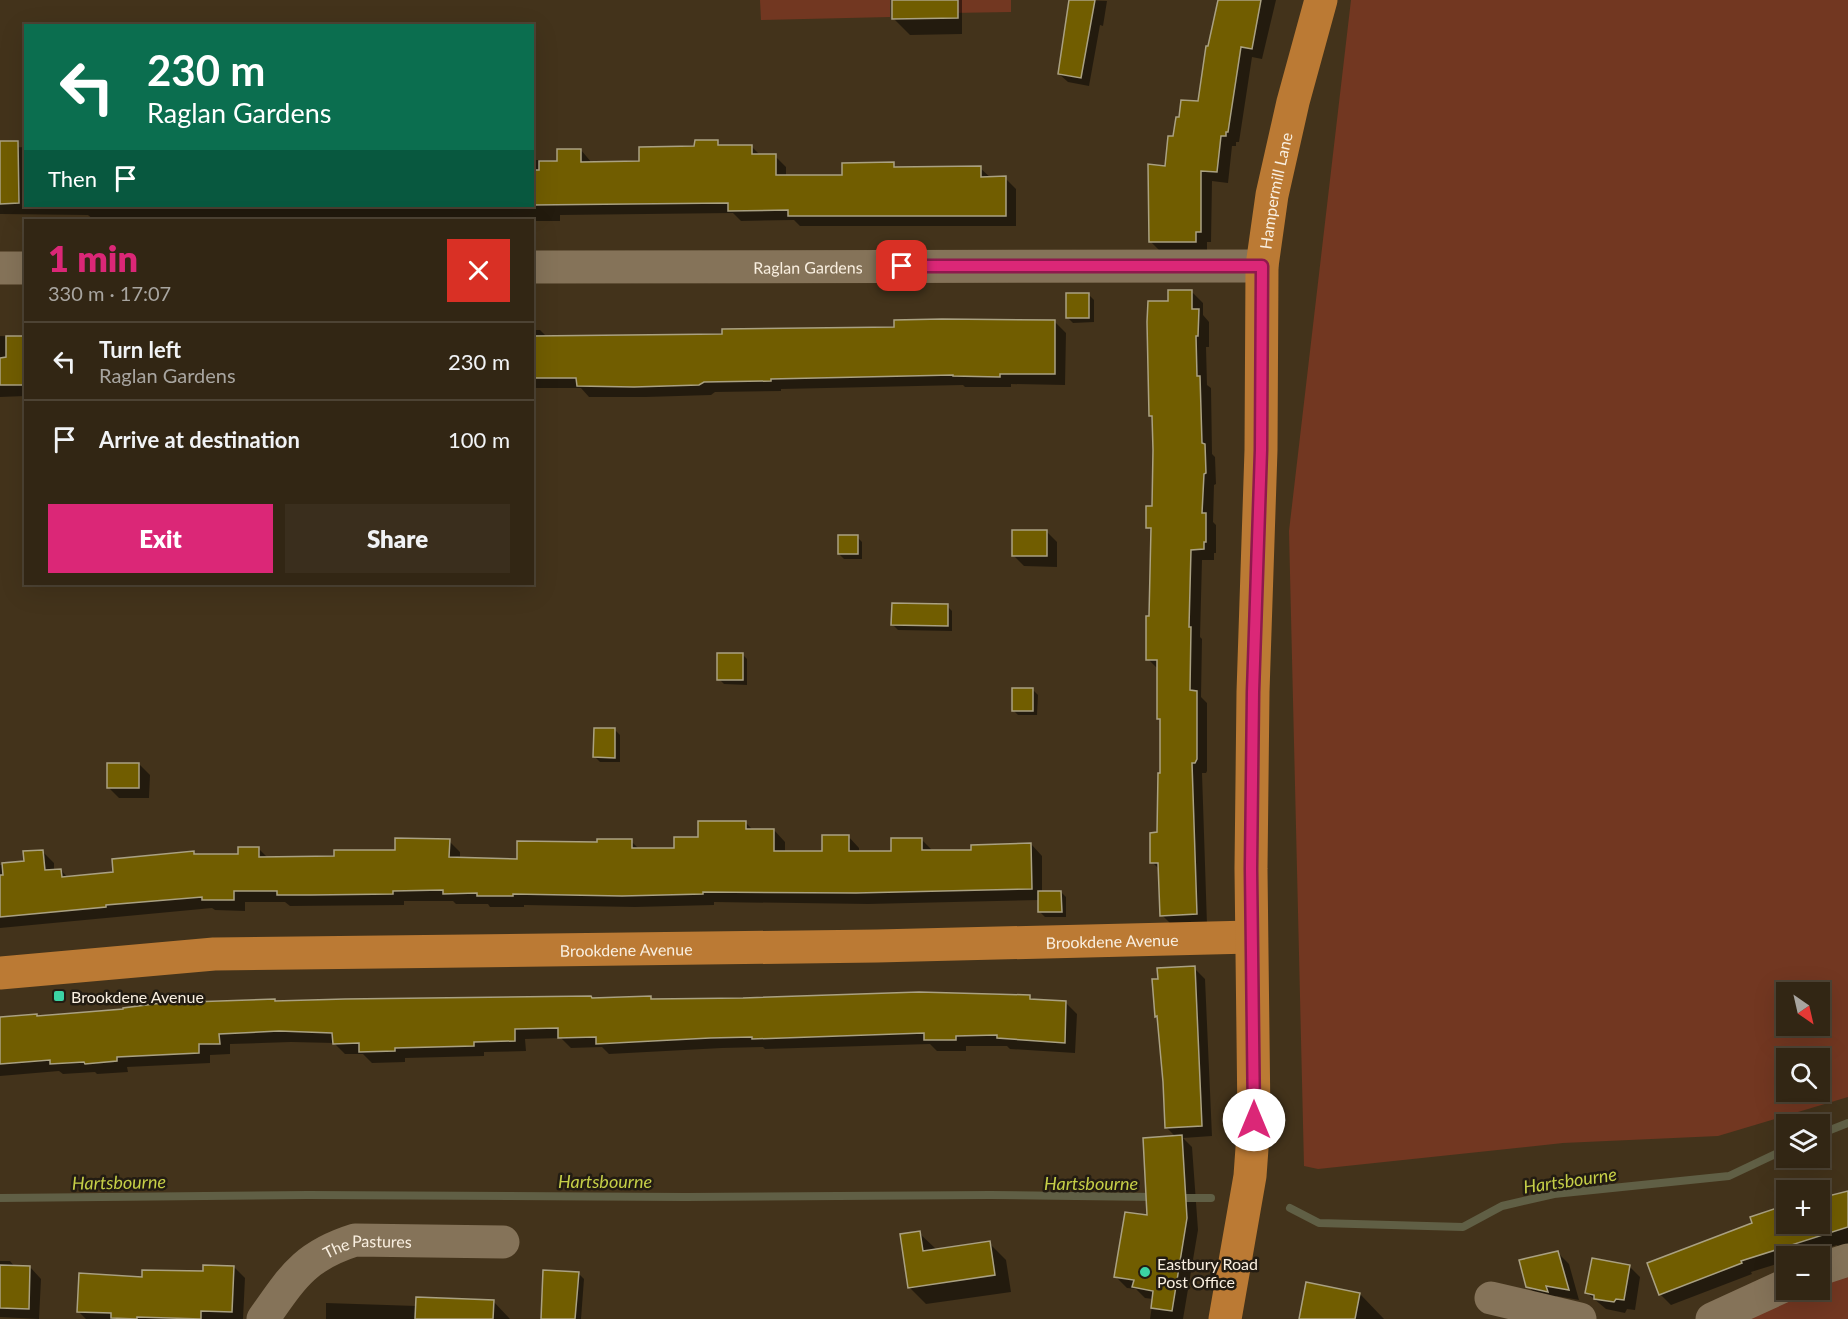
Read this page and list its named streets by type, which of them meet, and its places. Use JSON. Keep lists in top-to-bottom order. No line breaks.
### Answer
{"streets":{"main road":["Hampermill Lane","Brookdene Avenue"],"street":["Raglan Gardens","The Pastures"]},"crossings":[["Hampermill Lane","Raglan Gardens"],["Hampermill Lane","Brookdene Avenue"]],"water":["Hartsbourne"],"places":{"transit":["Brookdene Avenue"],"other":["Eastbury Road Post Office"]},"north":"bottom right","page":{"turn":["230 m","Raglan Gardens"],"then":"Then","heading":["1 min","330 m · 17:07"],"list":[{"name":"Turn left","note":"Raglan Gardens","value":"230 m"},{"name":"Arrive at destination","value":"100 m"}],"buttons":["Exit","Share"],"map_buttons":["+","−"]}}
